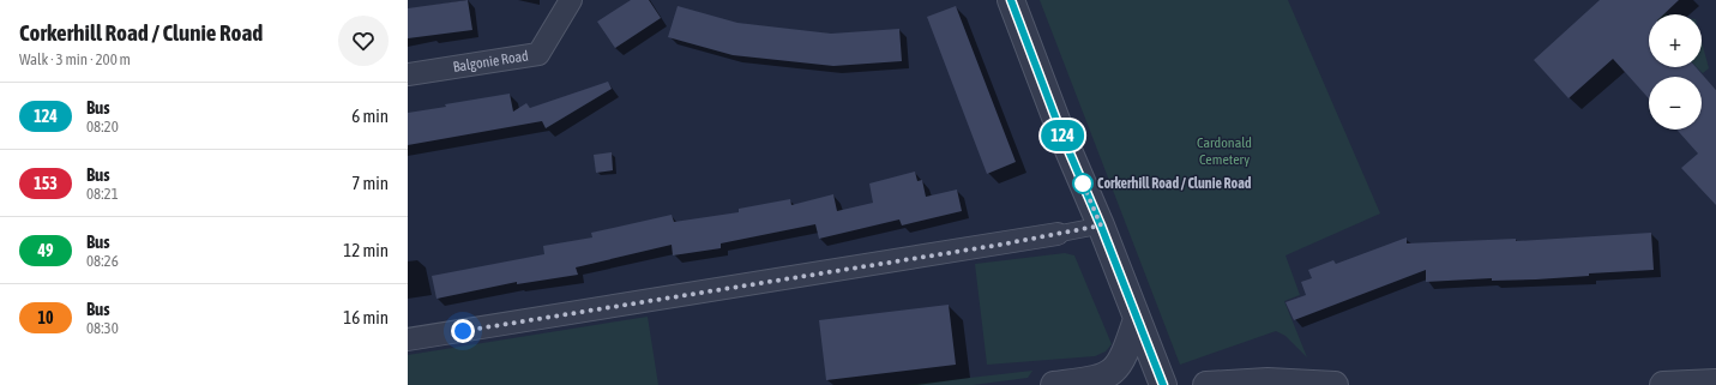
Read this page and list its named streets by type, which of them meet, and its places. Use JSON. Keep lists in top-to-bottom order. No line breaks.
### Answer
{"streets":{"street":["Balgonie Road"]},"parks":["Cardonald Cemetery"],"places":["Corkerhill Road / Clunie Road"],"lines":["bus line 124"],"page":{"heading":["Corkerhill Road / Clunie Road","Walk · 3 min · 200 m"],"on_map":"124","map_buttons":["+","−"],"list":[{"mark":"124","name":"Bus","note":"08:20","value":"6 min"},{"mark":"153","name":"Bus","note":"08:21","value":"7 min"},{"mark":"49","name":"Bus","note":"08:26","value":"12 min"},{"mark":"10","name":"Bus","note":"08:30","value":"16 min"}]}}
